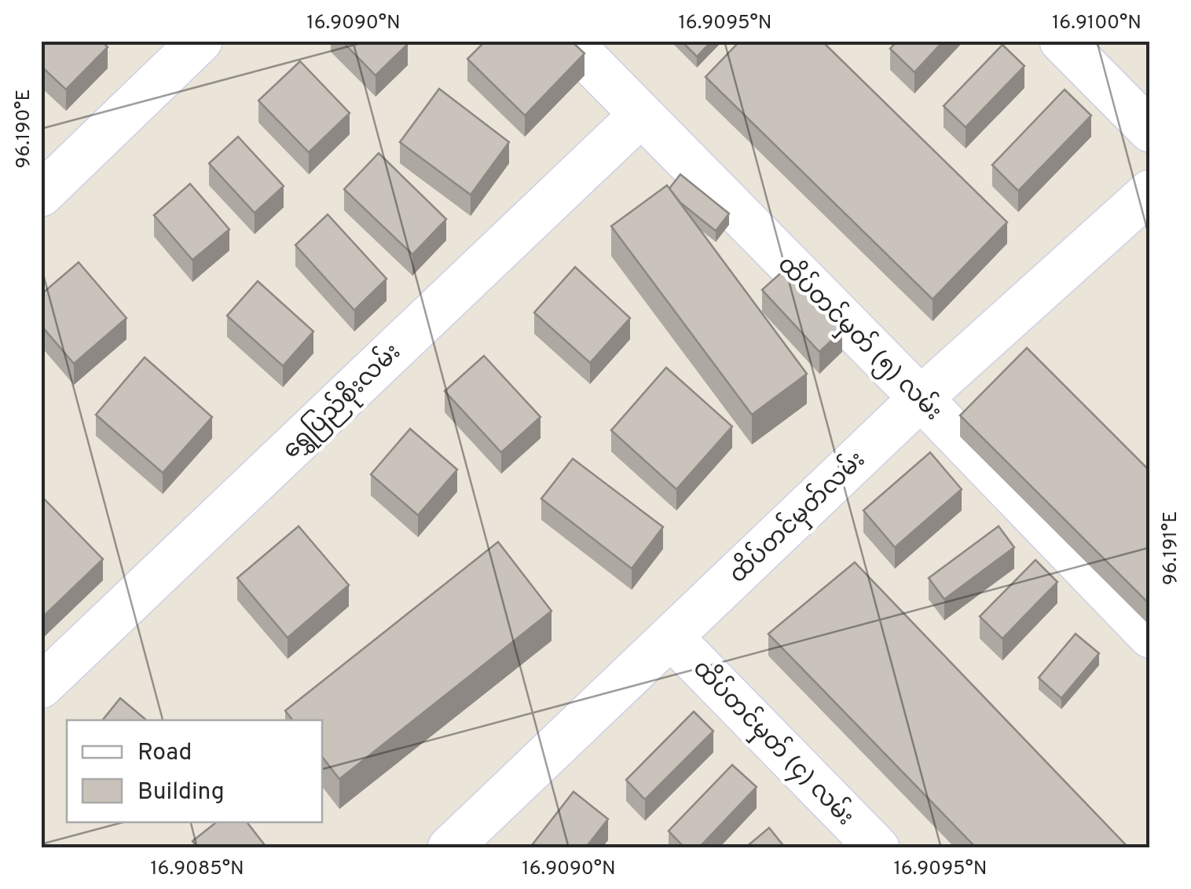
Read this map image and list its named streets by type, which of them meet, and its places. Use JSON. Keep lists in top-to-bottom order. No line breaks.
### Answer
{"streets":{"street":["ထိပ်တင်မှတ် (၅) လမ်း","ရွှေပြည်စိုးလမ်း","ထိပ်တင်မှတ်လမ်း","ထိပ်တင်မှတ် (၄) လမ်း"]},"crossings":[["ထိပ်တင်မှတ် (၅) လမ်း","ရွှေပြည်စိုးလမ်း"],["ထိပ်တင်မှတ် (၅) လမ်း","ထိပ်တင်မှတ်လမ်း"],["ထိပ်တင်မှတ်လမ်း","ထိပ်တင်မှတ် (၄) လမ်း"]],"legend":["Road","Building"],"coordinates":["16.9090°N","16.9095°N","16.9100°N","96.190°E","96.191°E","16.9085°N"]}
